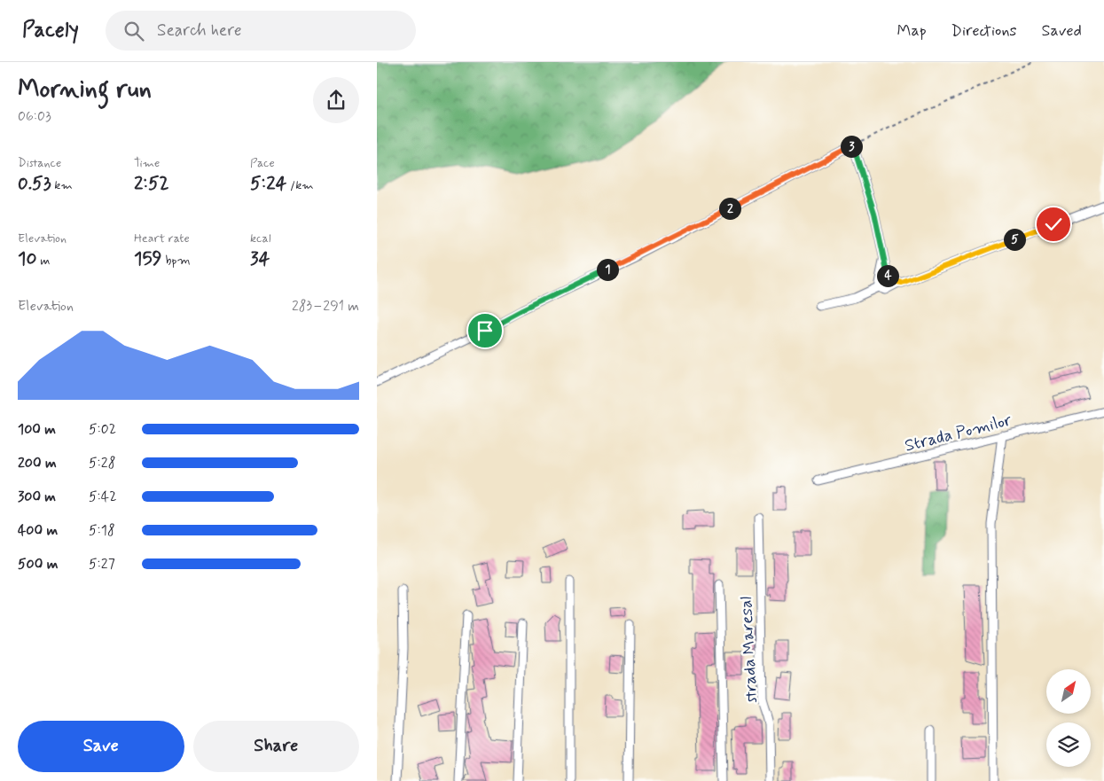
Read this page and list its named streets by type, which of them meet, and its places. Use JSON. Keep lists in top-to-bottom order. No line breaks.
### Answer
{"streets":{"street":["Strada Pomilor","strada Maresal"]},"north":"top right","page":{"header":"Pacely","search":"Search here","nav":["Map","Directions","Saved"],"heading":["Morning run","06:03"],"pins":["3","2","5","1","4"],"stats":[["Distance","0.53 km"],["Time","2:52"],["Pace","5:24 /km"],["Elevation","10 m"],["Heart rate","159 bpm"],["kcal","34"]],"chart":["Elevation","283–291 m"],"list":[{"name":"100 m","note":"5:02"},{"name":"200 m","note":"5:28"},{"name":"300 m","note":"5:42"},{"name":"400 m","note":"5:18"},{"name":"500 m","note":"5:27"}],"buttons":["Save","Share"]}}
